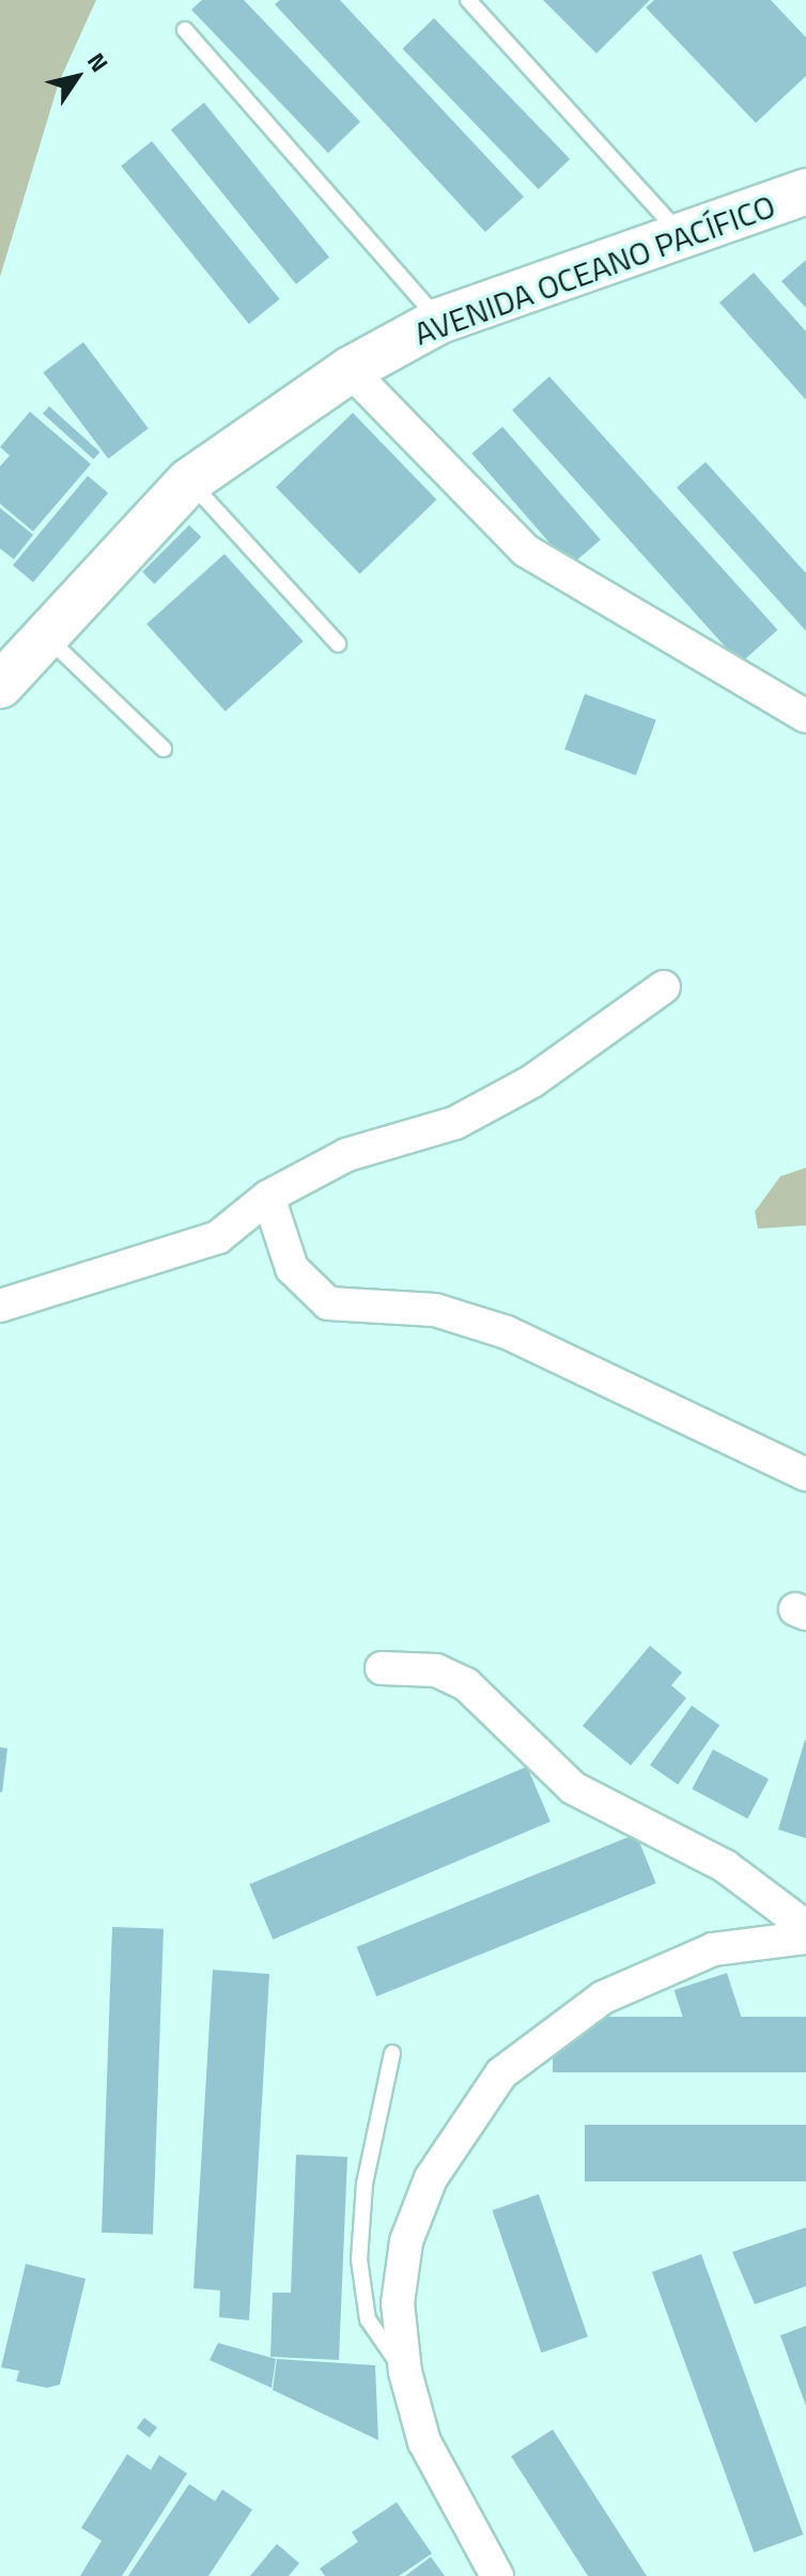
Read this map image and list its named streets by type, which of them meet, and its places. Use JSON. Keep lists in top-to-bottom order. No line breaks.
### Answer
{"streets":{"street":["AVENIDA OCEANO PACÍFICO"]},"north":"top right"}
